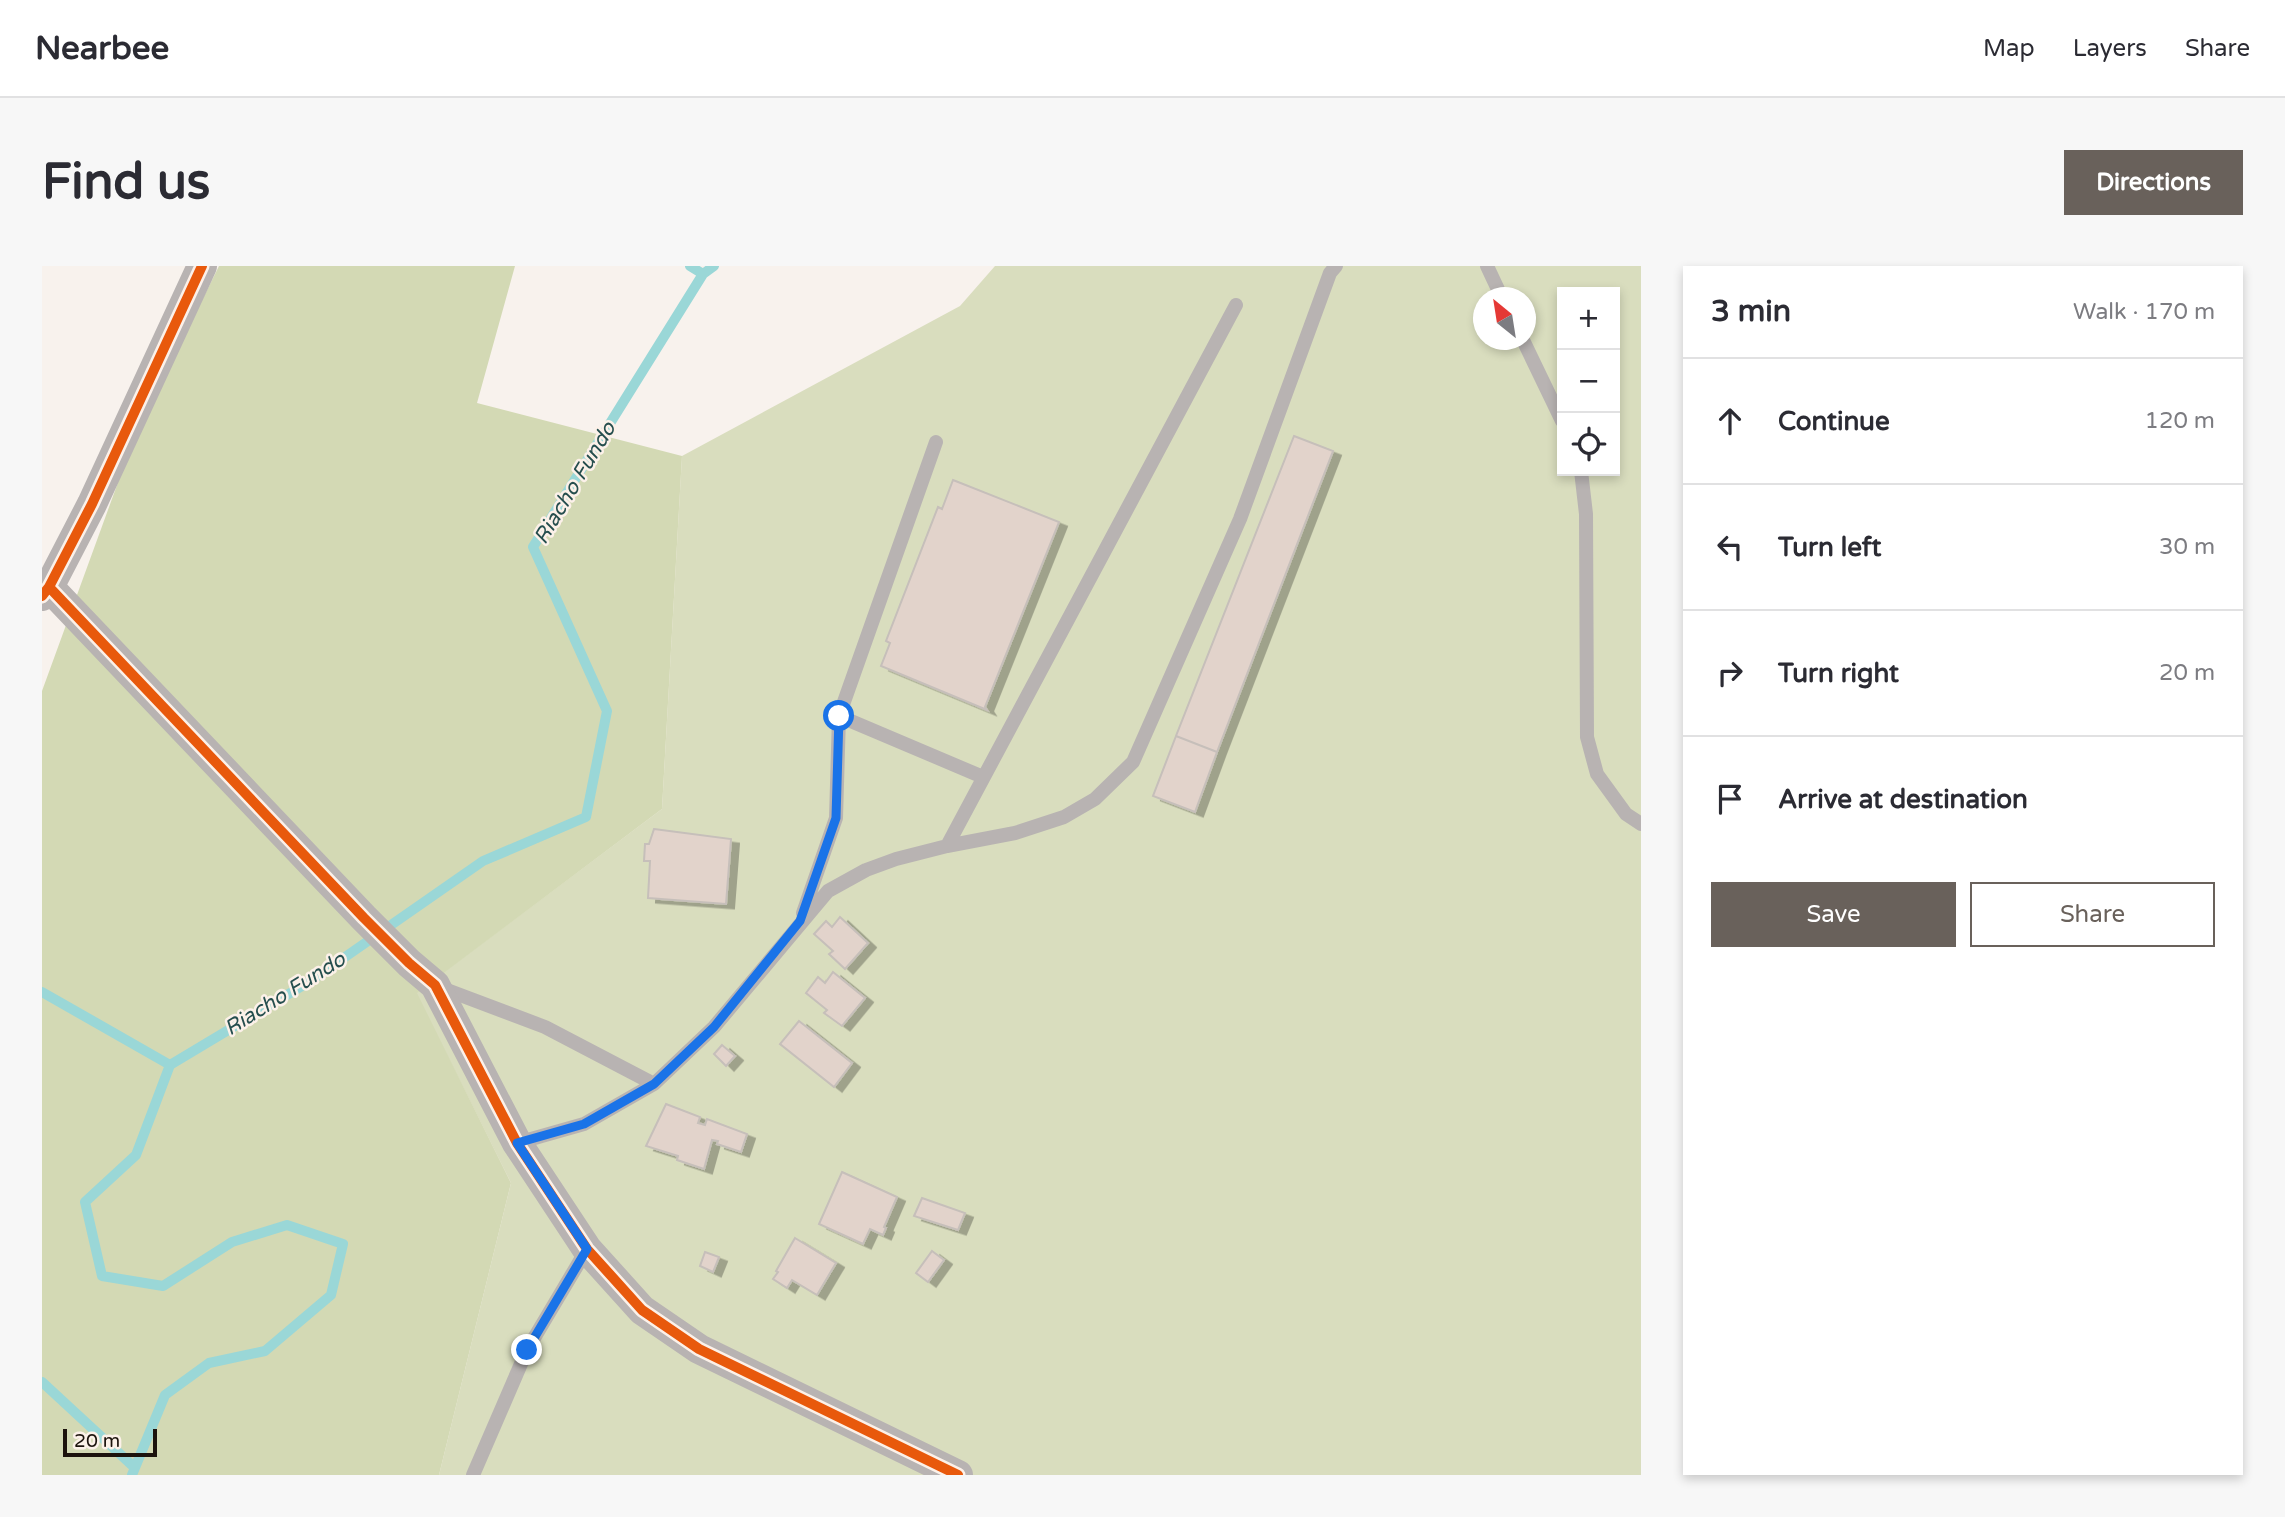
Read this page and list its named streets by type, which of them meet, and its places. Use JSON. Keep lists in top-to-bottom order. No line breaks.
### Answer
{"water":["Riacho Fundo"],"scale_bar":"20 m","north":"top left","page":{"header":"Nearbee","nav":["Map","Layers","Share"],"buttons":["Directions",["Save","Share"]],"title":"Find us","heading":["3 min","Walk · 170 m"],"map_buttons":["+","−"],"list":[["Continue","120 m"],["Turn left","30 m"],["Turn right","20 m"],"Arrive at destination"],"scale":"20 m"}}
